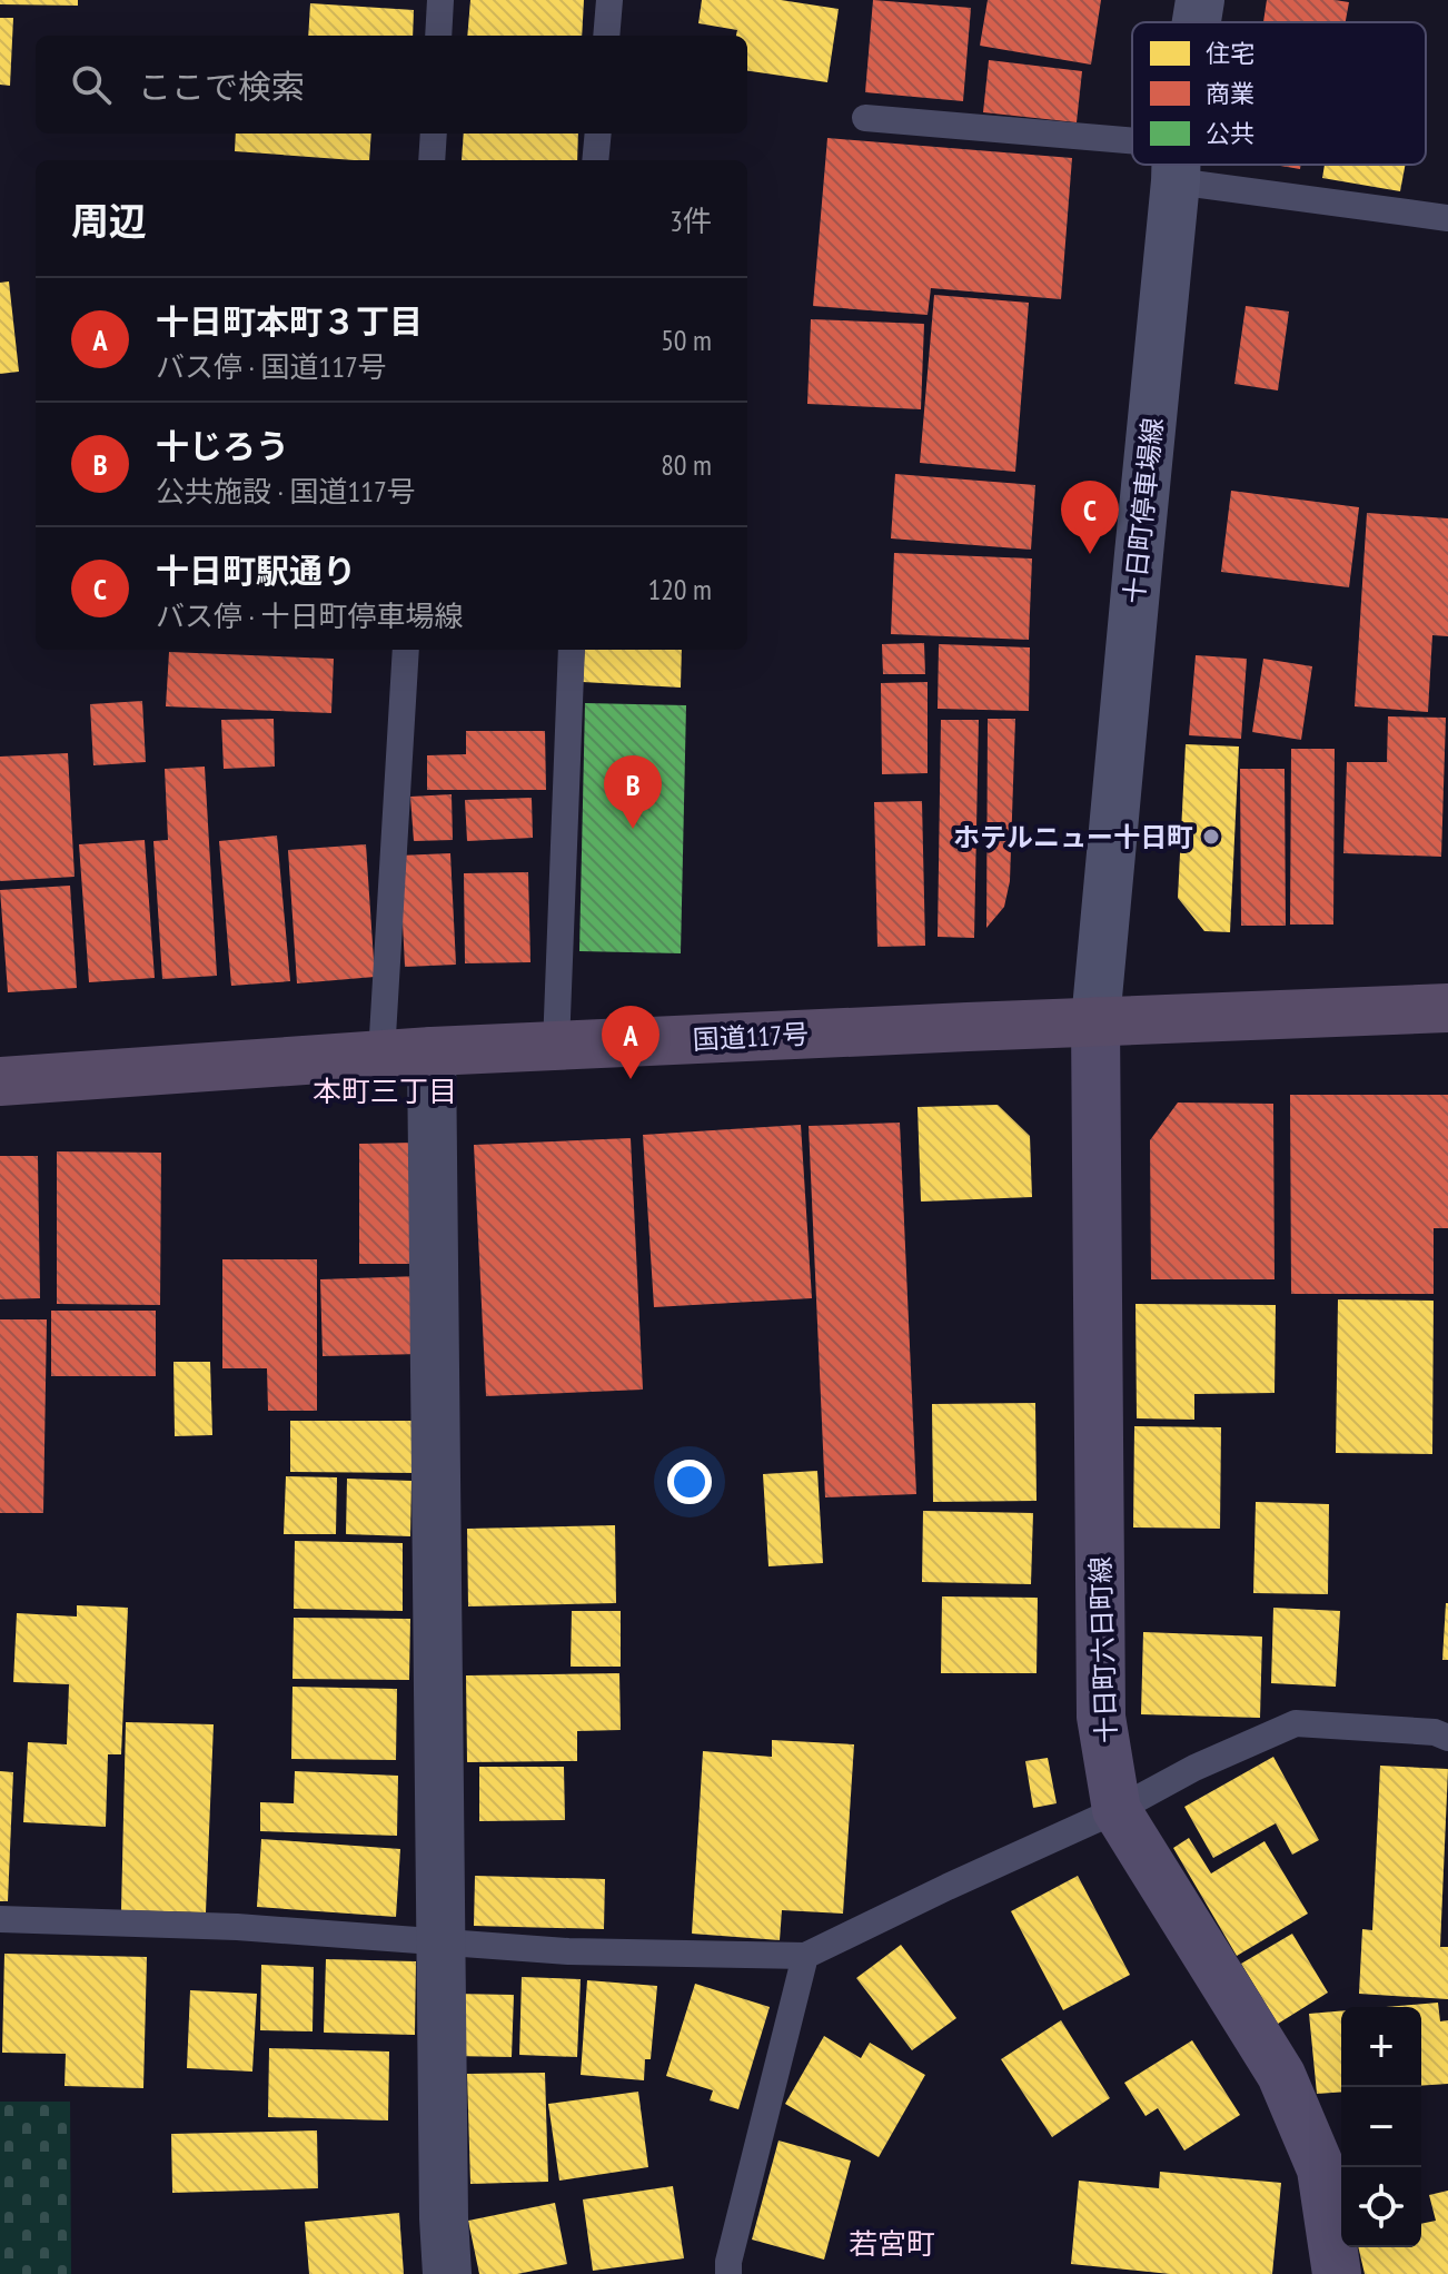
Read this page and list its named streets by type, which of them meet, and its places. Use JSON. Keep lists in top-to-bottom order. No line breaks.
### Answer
{"streets":{"highway":["国道117号"],"main road":["十日町停車場線","十日町六日町線"]},"crossings":[["十日町停車場線","国道117号"],["十日町停車場線","十日町六日町線"],["国道117号","十日町六日町線"]],"districts":["本町三丁目","若宮町"],"places":["ホテルニュー十日町"],"legend":["住宅","商業","公共"],"page":{"search":"ここで検索","heading":["周辺","3件"],"list":[{"mark":"A","name":"十日町本町３丁目","note":"バス停 · 国道117号","value":"50 m"},{"mark":"B","name":"十じろう","note":"公共施設 · 国道117号","value":"80 m"},{"mark":"C","name":"十日町駅通り","note":"バス停 · 十日町停車場線","value":"120 m"}],"pins":["C","B","A"],"map_buttons":["+","−"]}}
